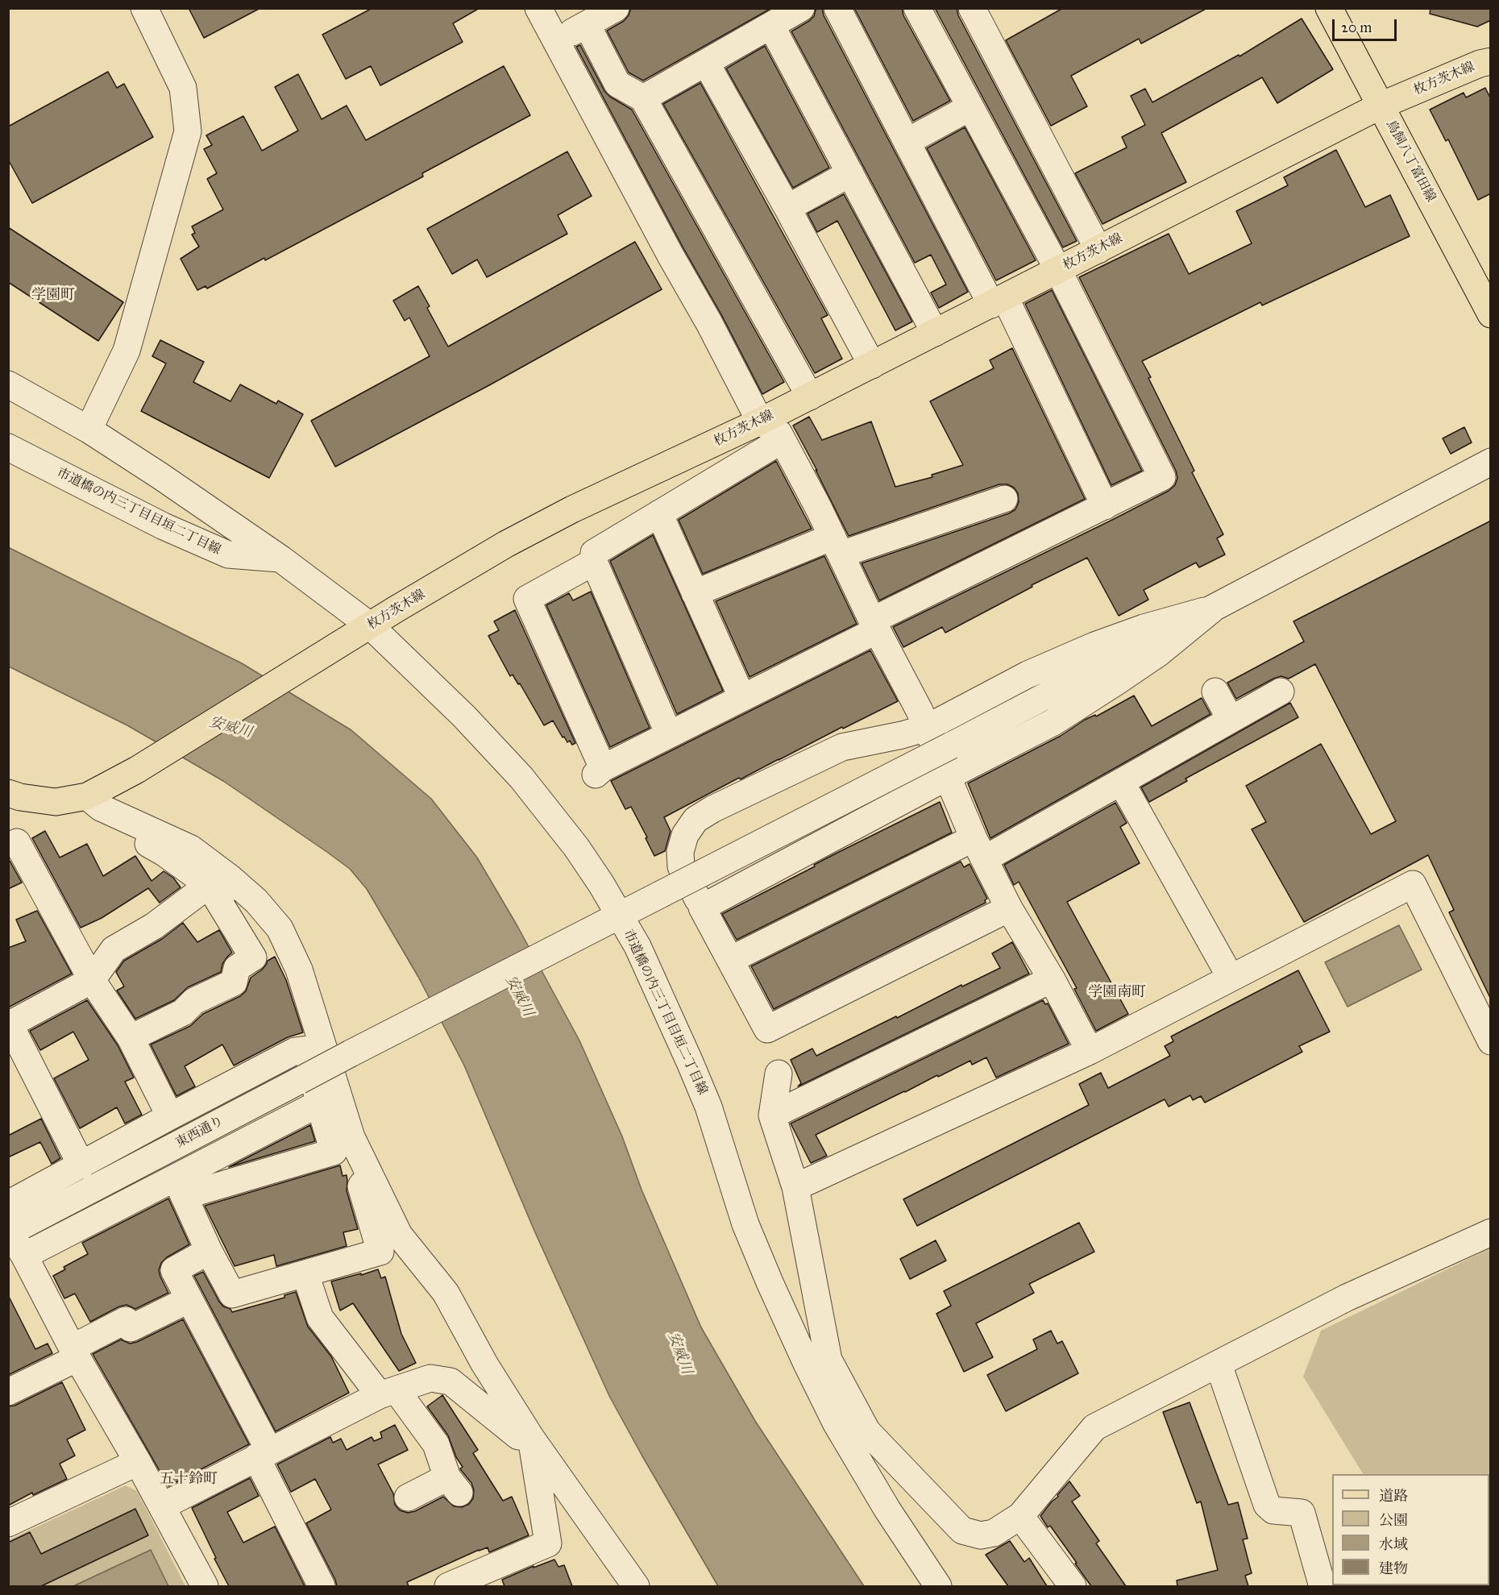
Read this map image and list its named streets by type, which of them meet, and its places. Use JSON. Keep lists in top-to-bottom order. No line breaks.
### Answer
{"streets":{"main road":["枚方茨木線","鳥飼八丁富田線"],"street":["市道橋の内三丁目目垣二丁目線","東西通り"]},"crossings":[["枚方茨木線","鳥飼八丁富田線"],["枚方茨木線","市道橋の内三丁目目垣二丁目線"],["市道橋の内三丁目目垣二丁目線","東西通り"]],"districts":["学園町","学園南町","五十鈴町"],"water":["安威川"],"legend":["道路","公園","水域","建物"],"scale_bar":"20 m"}
